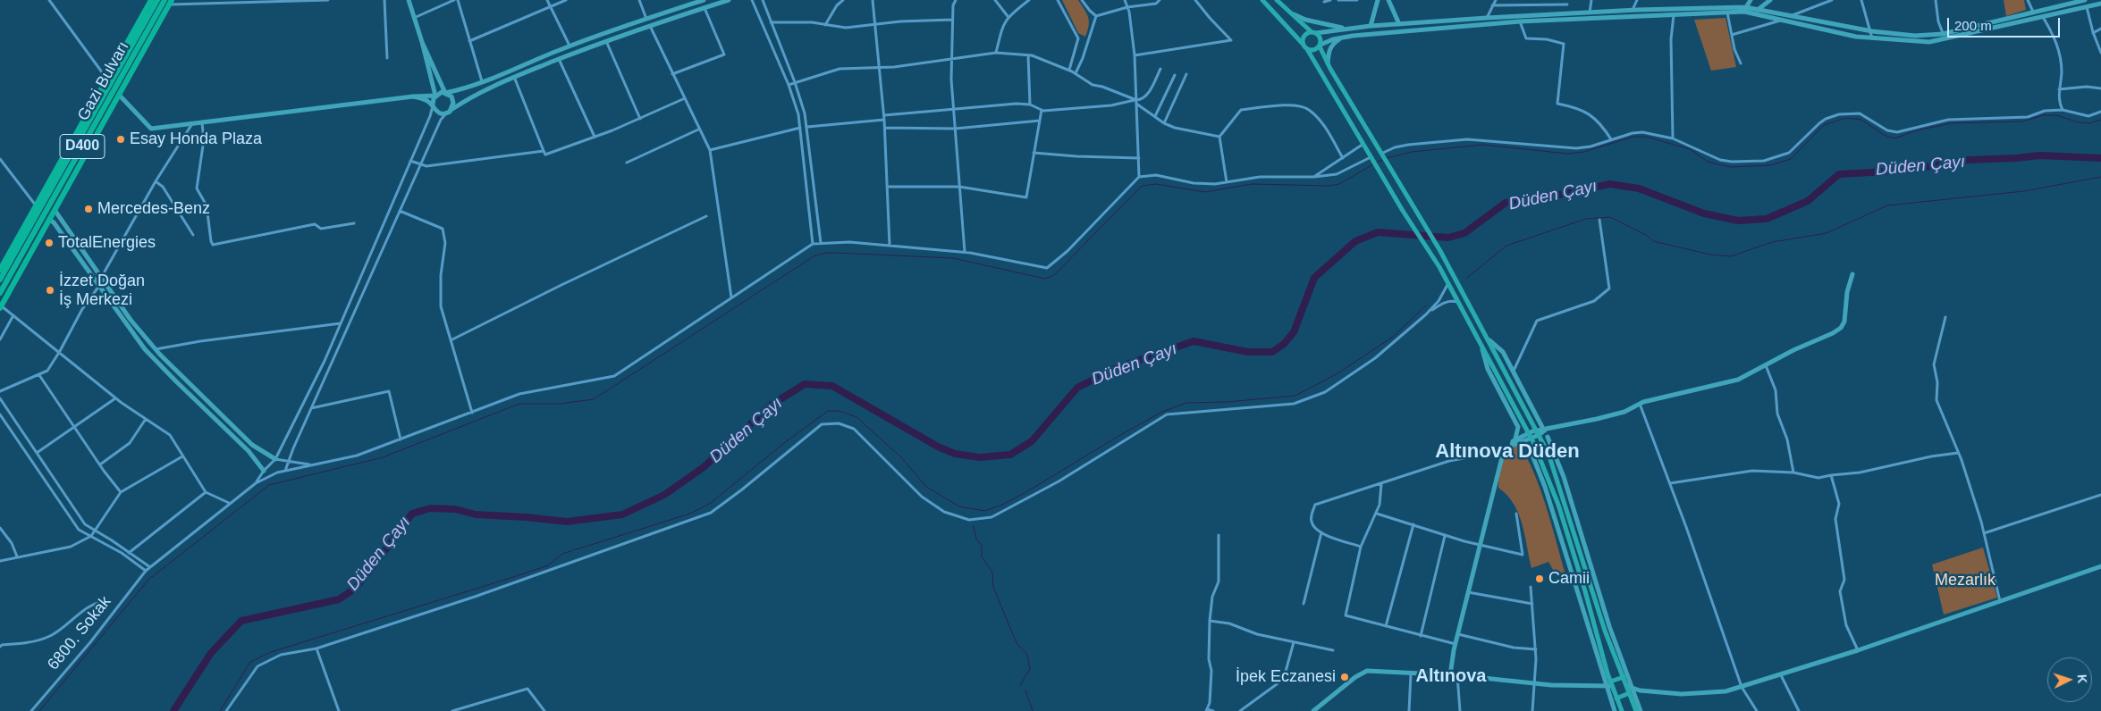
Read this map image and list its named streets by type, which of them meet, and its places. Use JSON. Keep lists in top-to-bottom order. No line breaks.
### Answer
{"streets":{"highway":["Gazi Bulvarı","D400"],"street":["6800. Sokak"]},"districts":["Altınova Düden","Altınova"],"water":["Düden Çayı"],"parks":["Mezarlık"],"places":["Esay Honda Plaza","Mercedes-Benz","TotalEnergies","İzzet Doğan İş Merkezi","Camii","İpek Eczanesi"],"scale_bar":"200 m","north":"right"}
